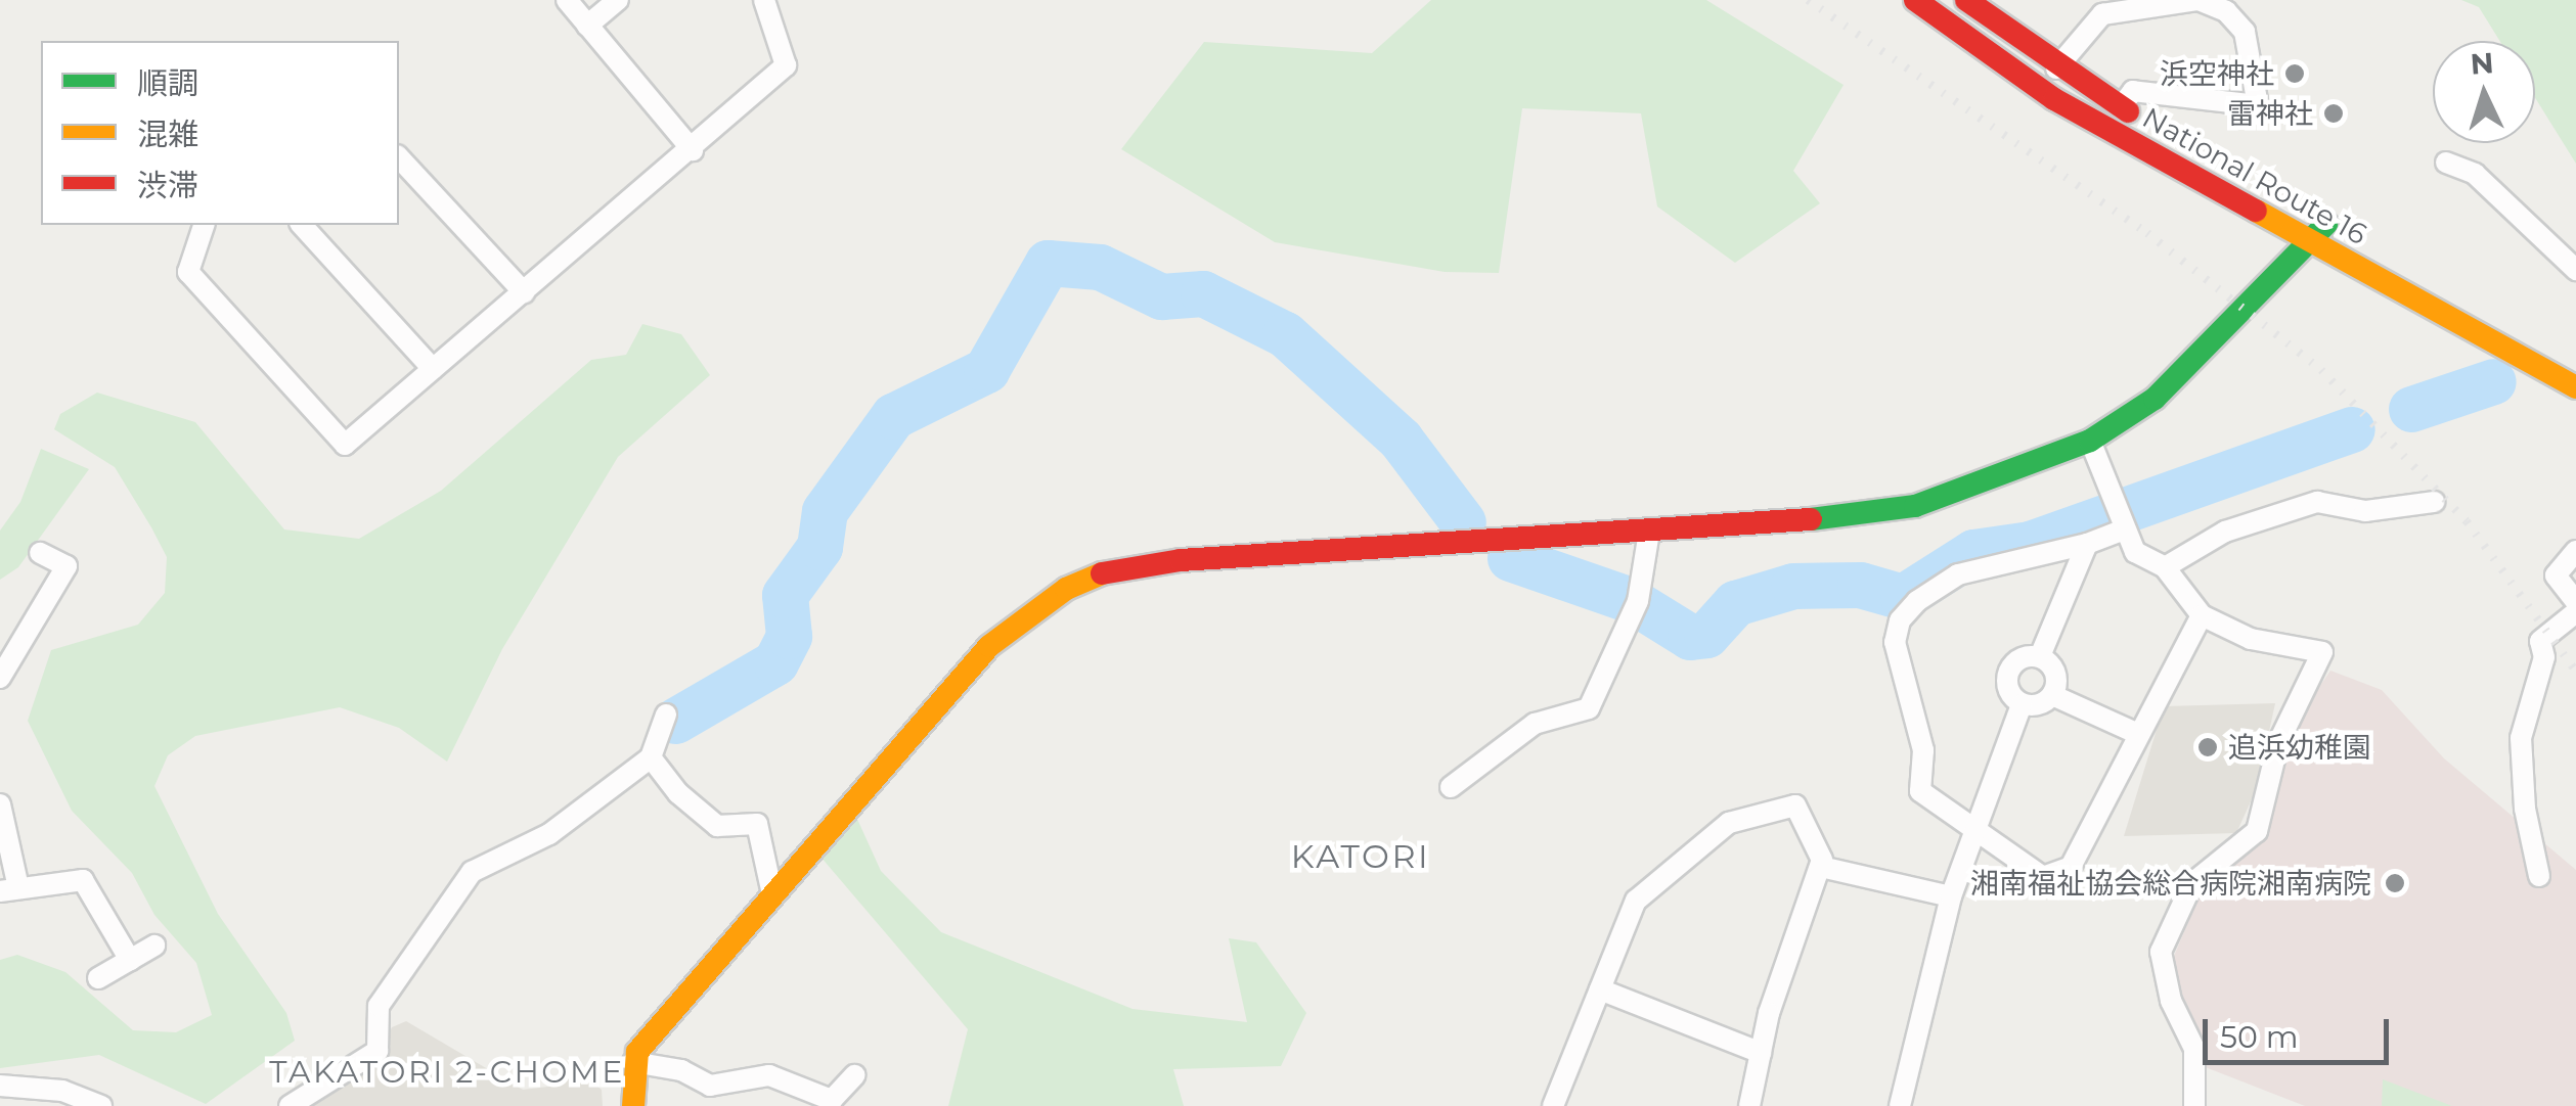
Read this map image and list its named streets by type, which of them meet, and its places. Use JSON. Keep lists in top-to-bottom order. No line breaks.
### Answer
{"streets":{"main road":["National Route 16"]},"districts":["KATORI","TAKATORI 2-CHOME"],"places":["浜空神社","雷神社","追浜幼稚園","湘南福祉協会総合病院湘南病院"],"legend":["順調","混雑","渋滞"],"scale_bar":"50 m","north":"top"}
